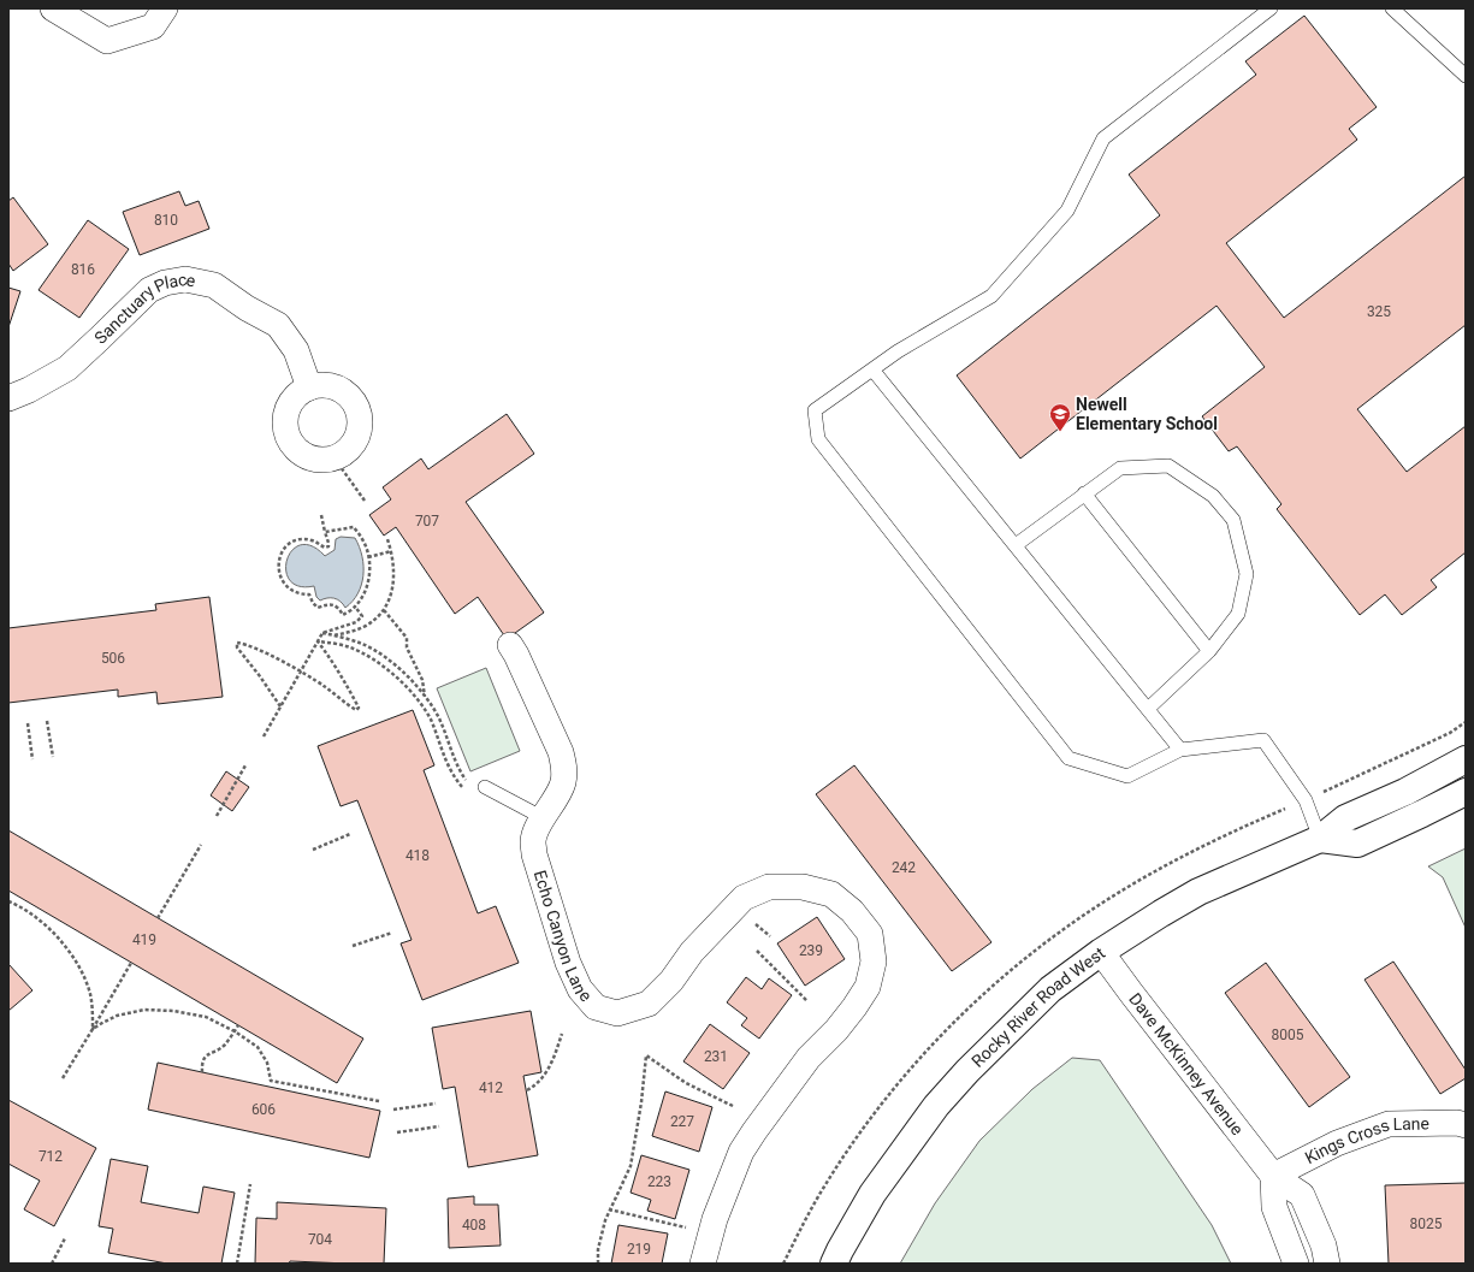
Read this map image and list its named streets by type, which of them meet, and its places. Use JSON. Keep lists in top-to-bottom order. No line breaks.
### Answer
{"streets":{"street":["Sanctuary Place","Echo Canyon Lane","Rocky River Road West","Dave McKinney Avenue","Kings Cross Lane"]},"crossings":[["Rocky River Road West","Dave McKinney Avenue"],["Dave McKinney Avenue","Kings Cross Lane"]],"places":{"school or university":["Newell Elementary School"]},"house_numbers":["810","816","325","707","506","418","242","419","239","8005","231","412","606","227","712","223","8025","408","704","219"]}
